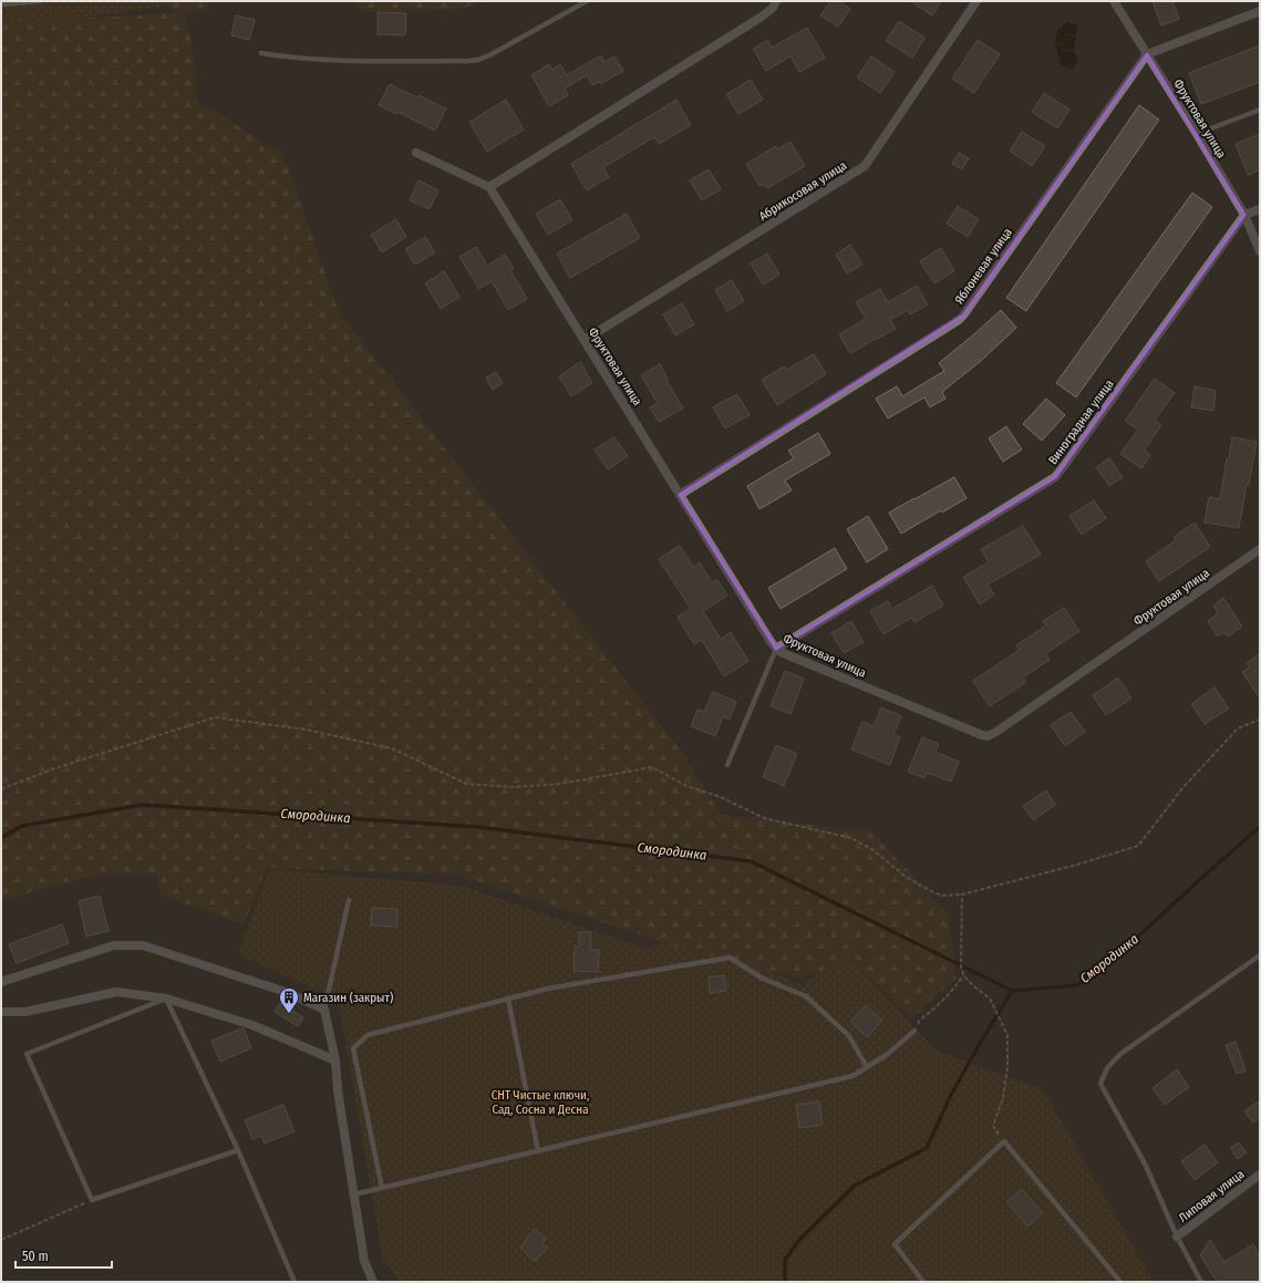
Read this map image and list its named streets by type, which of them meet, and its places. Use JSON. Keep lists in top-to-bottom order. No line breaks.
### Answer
{"streets":{"street":["Фруктовая улица","Абрикосовая улица","Яблоневая улица","Виноградная улица","Липовая улица"]},"crossings":[["Фруктовая улица","Абрикосовая улица"],["Фруктовая улица","Яблоневая улица"],["Фруктовая улица","Виноградная улица"]],"water":["Смородинка"],"parks":["СНТ Чистые ключи, Сад, Сосна и Десна"],"places":{"building":["Магазин (закрыт)"]},"scale_bar":"50 m"}
